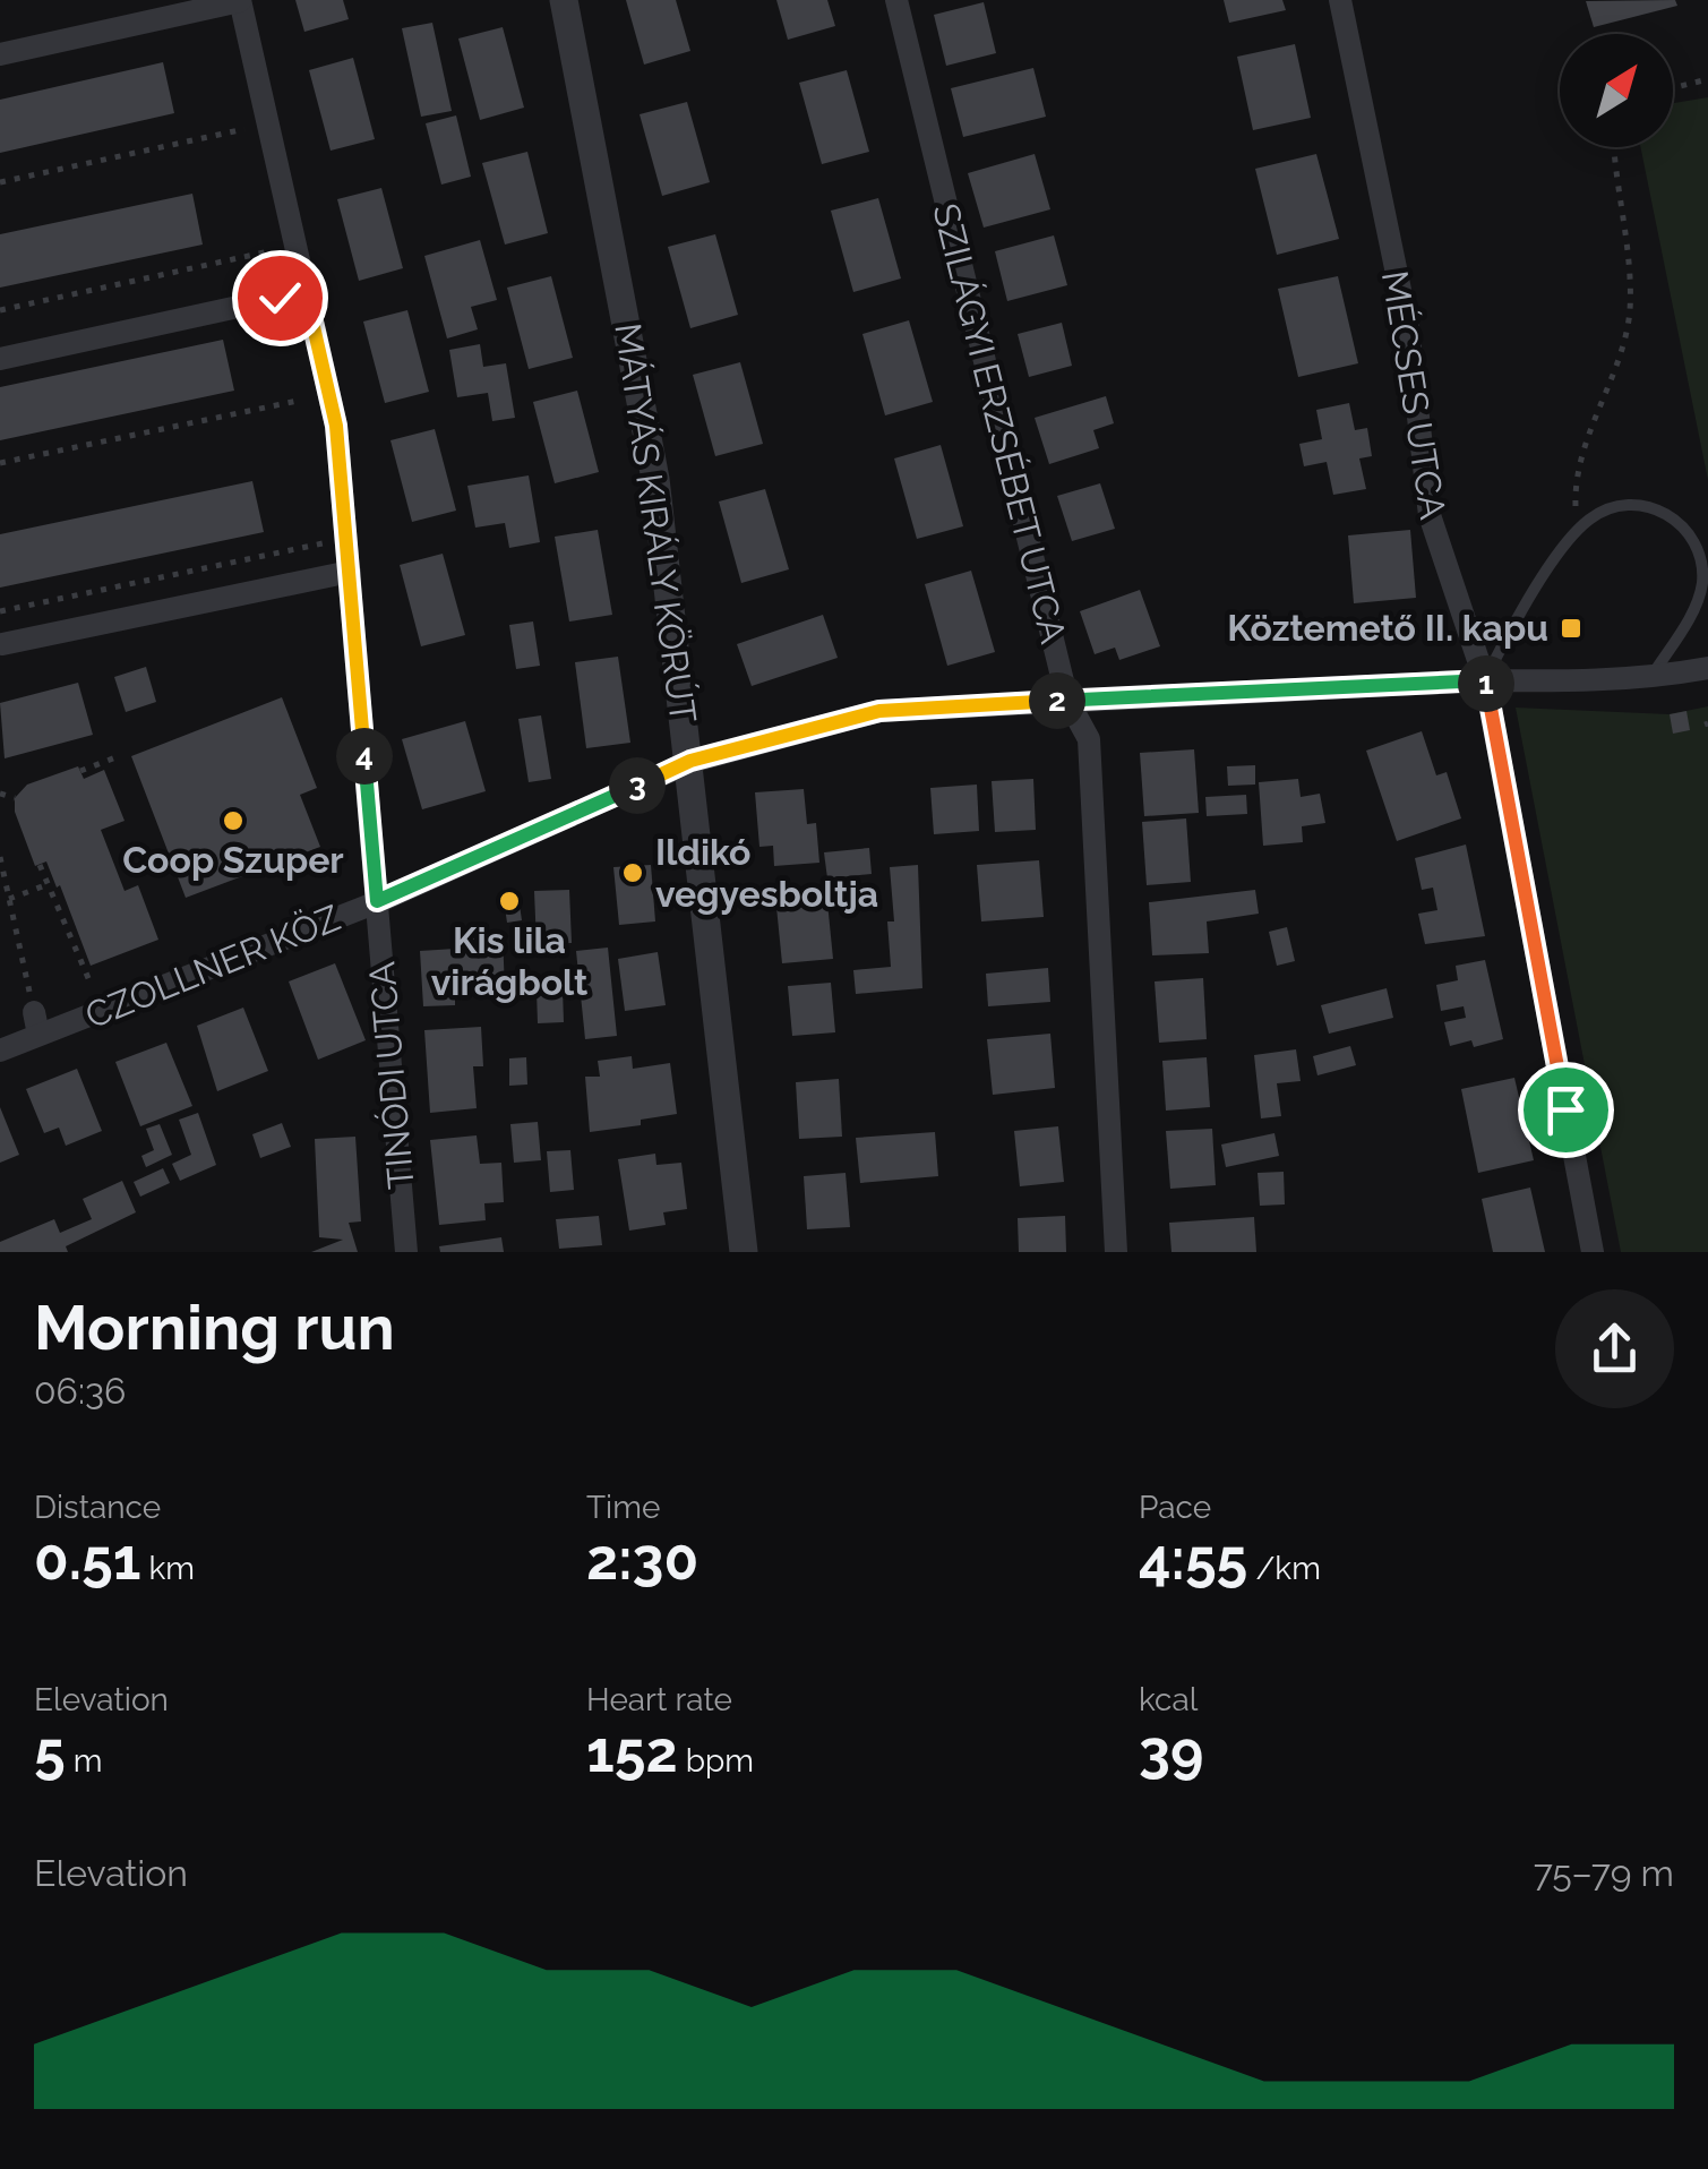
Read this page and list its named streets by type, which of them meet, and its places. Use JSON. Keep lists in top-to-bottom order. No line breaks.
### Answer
{"streets":{"street":["MÉCSES UTCA","SZILÁGYI ERZSÉBET UTCA","MÁTYÁS KIRÁLY KÖRÚT","CZOLLNER KÖZ","TINÓDI UTCA"]},"crossings":[["MÉCSES UTCA","CZOLLNER KÖZ"],["SZILÁGYI ERZSÉBET UTCA","CZOLLNER KÖZ"],["MÁTYÁS KIRÁLY KÖRÚT","CZOLLNER KÖZ"],["CZOLLNER KÖZ","TINÓDI UTCA"]],"places":{"transit":["Köztemető II. kapu"],"other":["Coop Szuper","Ildikó vegyesboltja","Kis lila virágbolt"]},"north":"top right","page":{"pins":["1","2","4","3"],"heading":["Morning run","06:36"],"stats":[["Distance","0.51 km"],["Time","2:30"],["Pace","4:55 /km"],["Elevation","5 m"],["Heart rate","152 bpm"],["kcal","39"]],"chart":["Elevation","75–79 m"]}}
